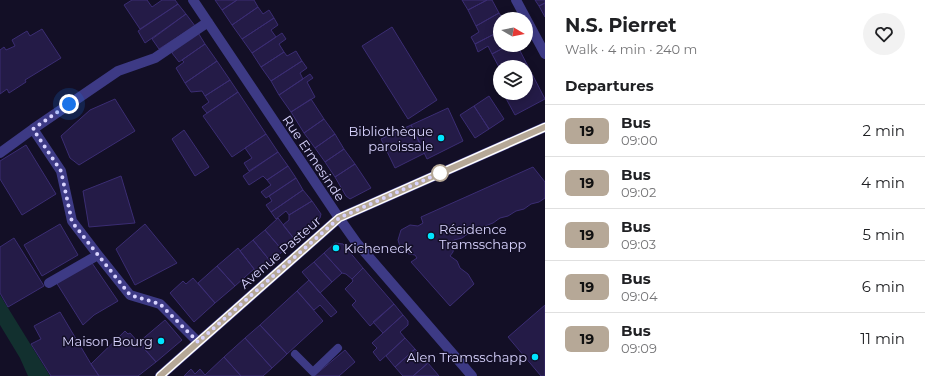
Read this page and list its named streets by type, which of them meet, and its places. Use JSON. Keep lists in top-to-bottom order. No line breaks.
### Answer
{"streets":{"street":["Rue Ermesinde","Avenue Pasteur"]},"crossings":[["Rue Ermesinde","Avenue Pasteur"]],"places":["Bibliothèque paroissale","Résidence Tramsschapp","Kicheneck","Maison Bourg","Alen Tramsschapp"],"lines":["bus line 19"],"north":"right","page":{"heading":[["N.S. Pierret","Walk · 4 min · 240 m"],"Departures"],"list":[{"mark":"19","name":"Bus","note":"09:00","value":"2 min"},{"mark":"19","name":"Bus","note":"09:02","value":"4 min"},{"mark":"19","name":"Bus","note":"09:03","value":"5 min"},{"mark":"19","name":"Bus","note":"09:04","value":"6 min"},{"mark":"19","name":"Bus","note":"09:09","value":"11 min"}]}}
